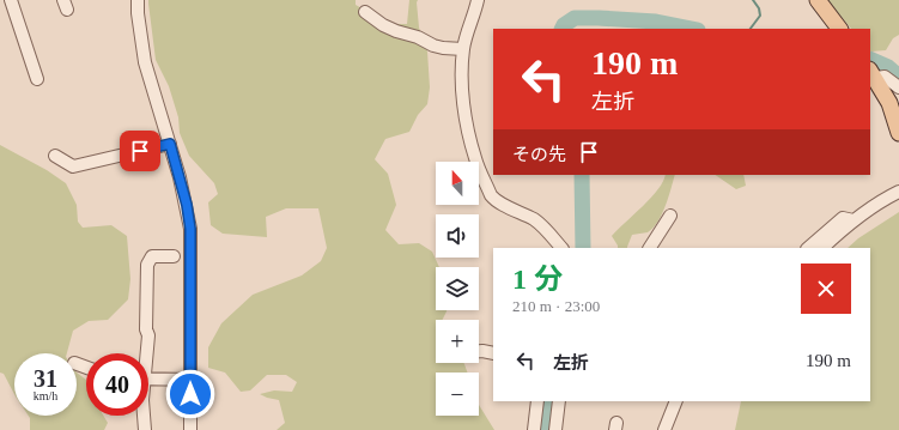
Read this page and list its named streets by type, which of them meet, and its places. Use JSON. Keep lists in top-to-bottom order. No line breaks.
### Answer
{"north":"top","page":{"turn":["190 m","左折"],"then":"その先","map_buttons":["+","−"],"heading":["1 分","210 m · 23:00"],"list":[{"name":"左折","value":"190 m"}],"speed":"31 km/h","limit":"40"}}
